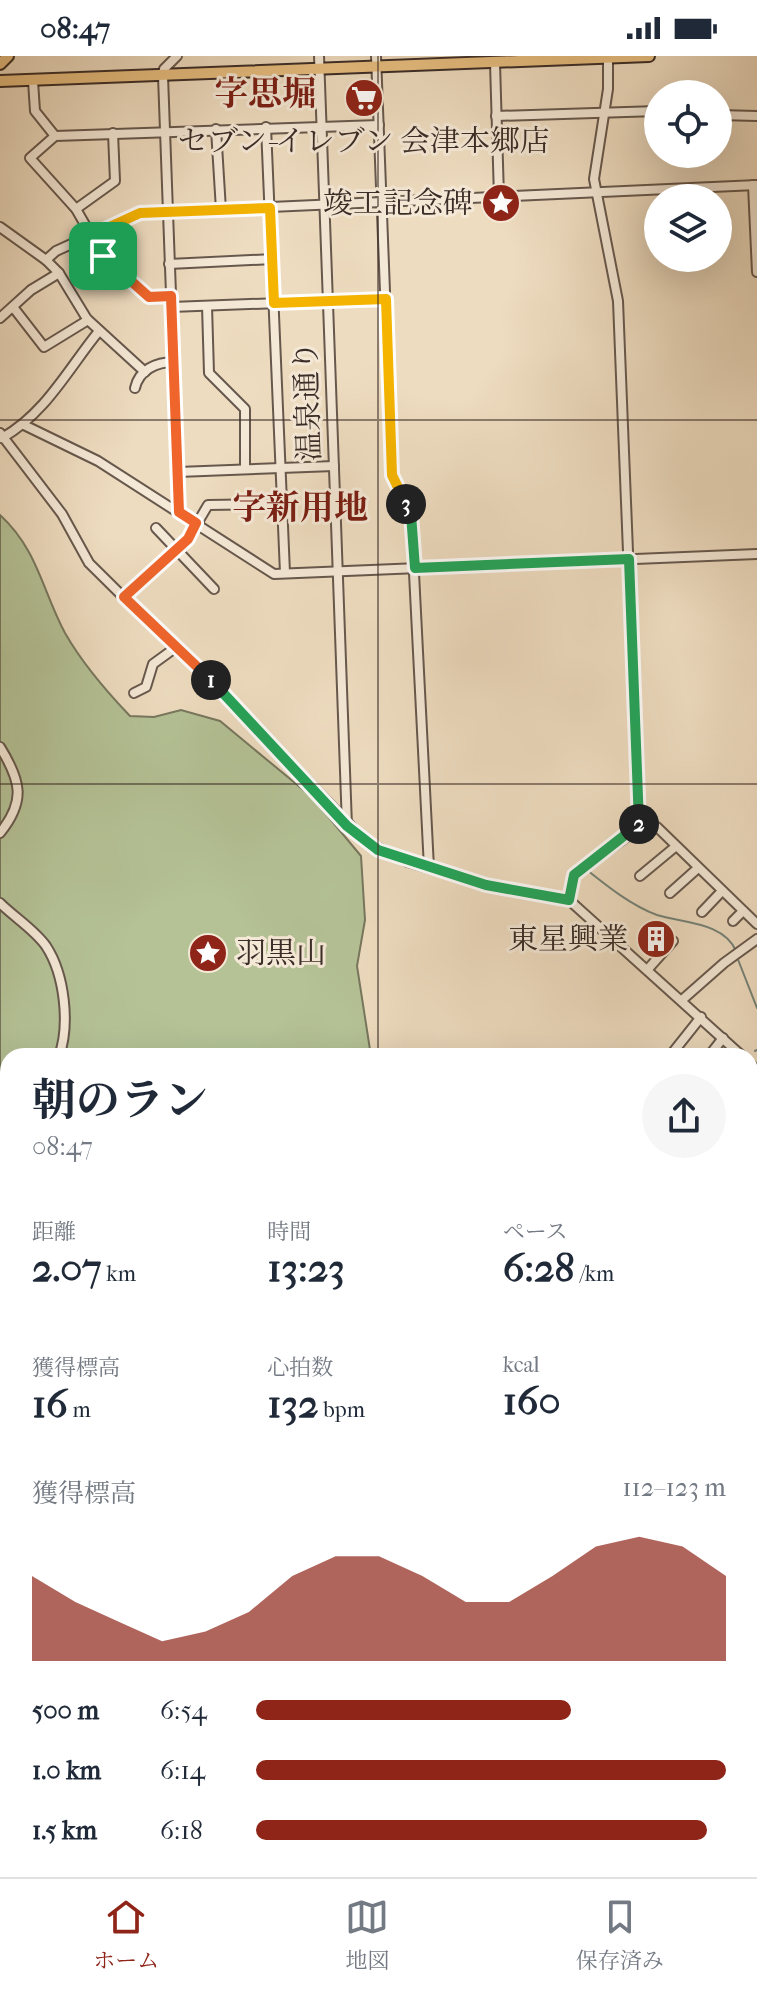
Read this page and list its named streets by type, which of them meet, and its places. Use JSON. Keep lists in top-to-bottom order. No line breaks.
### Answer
{"streets":{"street":["温泉通り"]},"districts":["字思堀","字新用地"],"places":{"supermarket":["セブン-イレブン 会津本郷店"],"place":["竣工記念碑","羽黒山"],"building":["東星興業"]},"page":{"status":"08:47","pins":["3","1","2"],"heading":["朝のラン","08:47"],"stats":[["距離","2.07 km"],["時間","13:23"],["ペース","6:28 /km"],["獲得標高","16 m"],["心拍数","132 bpm"],["kcal","160"]],"chart":["獲得標高","112–123 m"],"list":[{"name":"500 m","note":"6:54"},{"name":"1.0 km","note":"6:14"},{"name":"1.5 km","note":"6:18"}],"tabs":["ホーム","地図","保存済み"]}}
